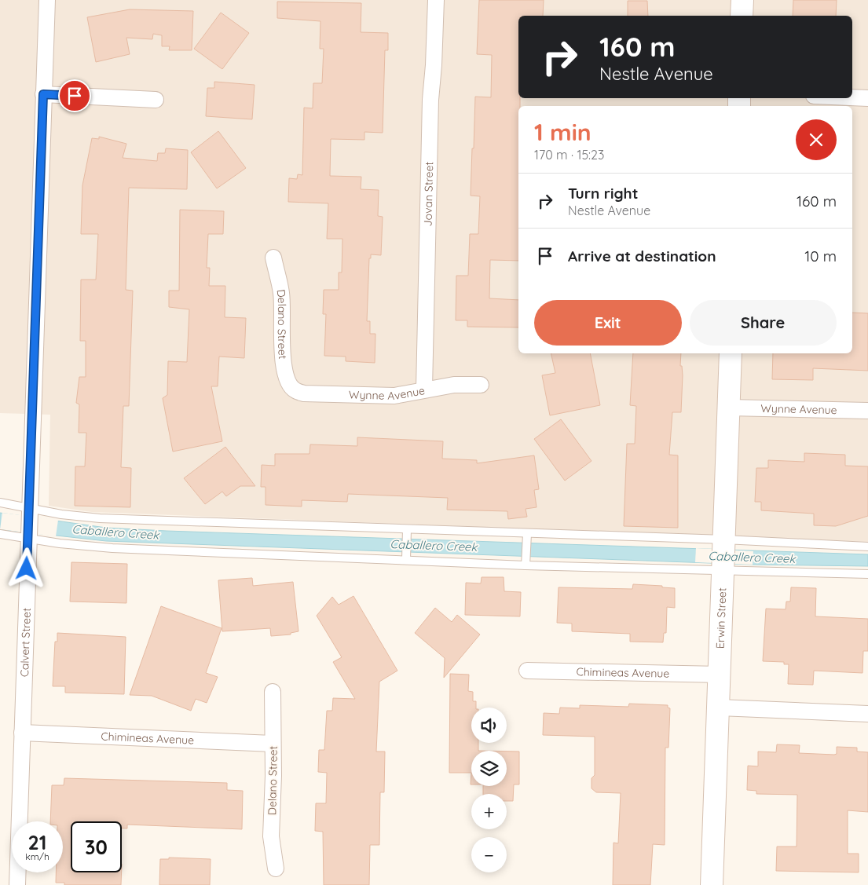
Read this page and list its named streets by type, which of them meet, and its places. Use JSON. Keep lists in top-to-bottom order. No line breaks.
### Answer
{"streets":{"street":["Jovan Street","Delano Street","Wynne Avenue","Erwin Street","Calvert Street","Chimineas Avenue"]},"crossings":[["Jovan Street","Wynne Avenue"],["Delano Street","Wynne Avenue"],["Delano Street","Chimineas Avenue"],["Wynne Avenue","Erwin Street"],["Erwin Street","Chimineas Avenue"],["Calvert Street","Chimineas Avenue"]],"water":["Caballero Creek"],"page":{"turn":["160 m","Nestle Avenue"],"heading":["1 min","170 m · 15:23"],"list":[{"name":"Turn right","note":"Nestle Avenue","value":"160 m"},{"name":"Arrive at destination","value":"10 m"}],"buttons":["Exit","Share"],"map_buttons":["+","−"],"speed":"21 km/h","limit":"30"}}
